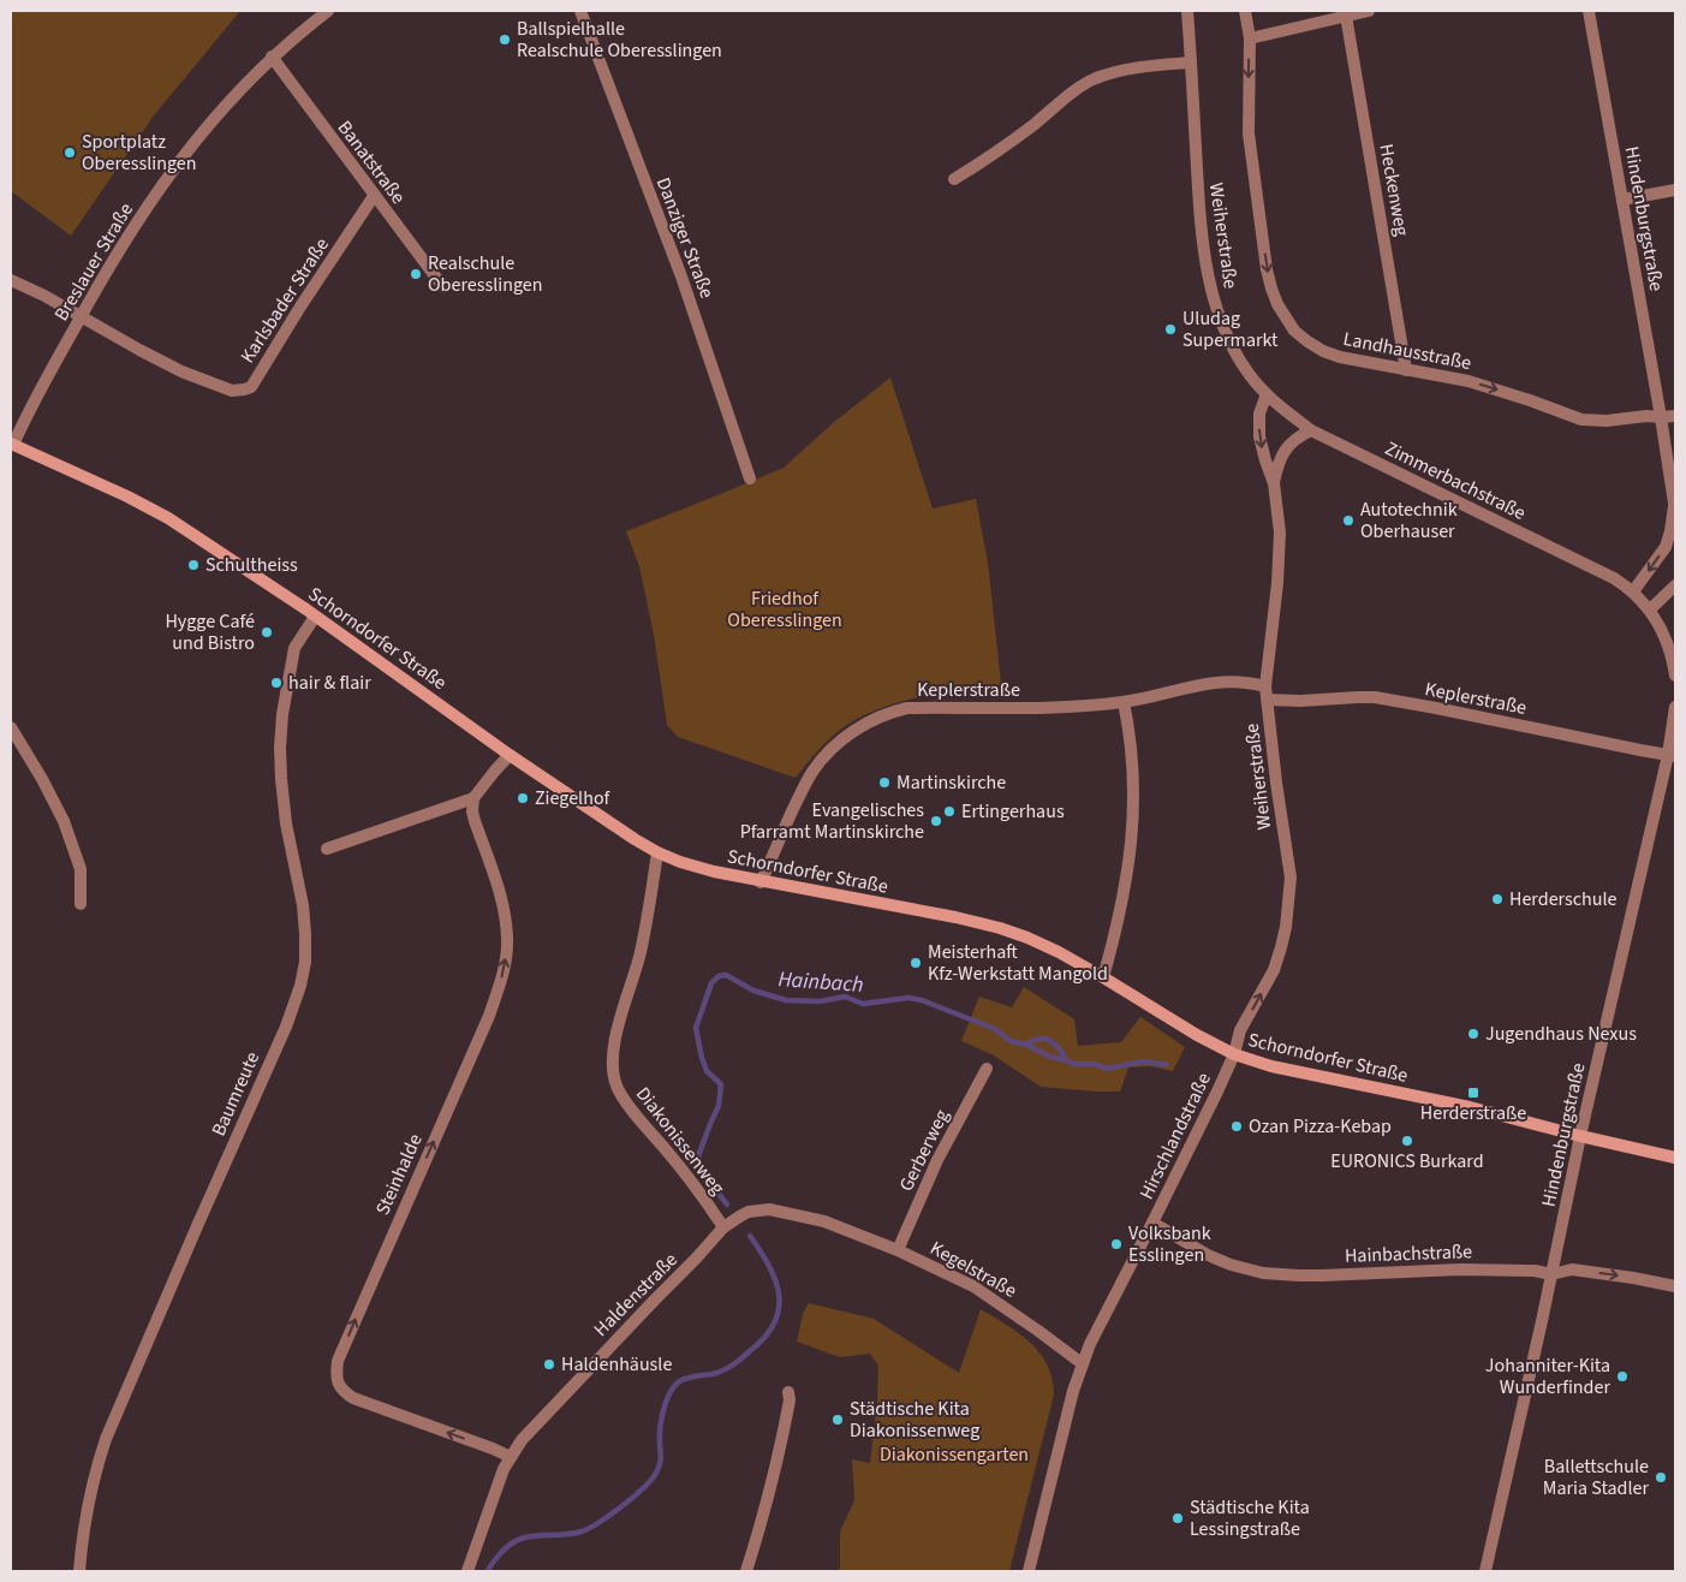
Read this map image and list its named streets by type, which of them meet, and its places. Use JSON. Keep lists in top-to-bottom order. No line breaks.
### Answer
{"streets":{"main road":["Schorndorfer Straße"],"street":["Banatstraße","Heckenweg","Hindenburgstraße","Weiherstraße","Danziger Straße","Breslauer Straße","Karlsbader Straße","Landhausstraße","Zimmerbachstraße","Keplerstraße","Baumreute","Hirschlandstraße","Diakonissenweg","Gerberweg","Steinhalde","Hainbachstraße","Kegelstraße","Haldenstraße"]},"crossings":[["Banatstraße","Breslauer Straße"],["Banatstraße","Karlsbader Straße"],["Heckenweg","Landhausstraße"],["Hindenburgstraße","Landhausstraße"],["Hindenburgstraße","Zimmerbachstraße"],["Hindenburgstraße","Schorndorfer Straße"],["Hindenburgstraße","Keplerstraße"],["Hindenburgstraße","Hainbachstraße"],["Weiherstraße","Zimmerbachstraße"],["Weiherstraße","Schorndorfer Straße"],["Weiherstraße","Keplerstraße"],["Weiherstraße","Hirschlandstraße"],["Breslauer Straße","Karlsbader Straße"],["Breslauer Straße","Schorndorfer Straße"],["Schorndorfer Straße","Keplerstraße"],["Schorndorfer Straße","Baumreute"],["Schorndorfer Straße","Hirschlandstraße"],["Schorndorfer Straße","Diakonissenweg"],["Hirschlandstraße","Hainbachstraße"],["Hirschlandstraße","Kegelstraße"],["Diakonissenweg","Kegelstraße"],["Diakonissenweg","Haldenstraße"],["Gerberweg","Kegelstraße"],["Steinhalde","Haldenstraße"],["Kegelstraße","Haldenstraße"]],"one_way":["Landhausstraße","Steinhalde"],"water":["Hainbach"],"parks":["Friedhof Oberesslingen","Diakonissengarten"],"places":{"other":["Ballspielhalle Realschule Oberesslingen","Sportplatz Oberesslingen","Realschule Oberesslingen","Uludag Supermarkt","Autotechnik Oberhauser","Schultheiss","Hygge Café und Bistro","hair & flair","Martinskirche","Ziegelhof","Ertingerhaus","Evangelisches Pfarramt Martinskirche","Herderschule","Meisterhaft Kfz-Werkstatt Mangold","Jugendhaus Nexus","Ozan Pizza-Kebap","EURONICS Burkard","Volksbank Esslingen","Haldenhäusle","Johanniter-Kita Wunderfinder","Städtische Kita Diakonissenweg","Ballettschule Maria Stadler","Städtische Kita Lessingstraße"],"transit":["Herderstraße"]}}
